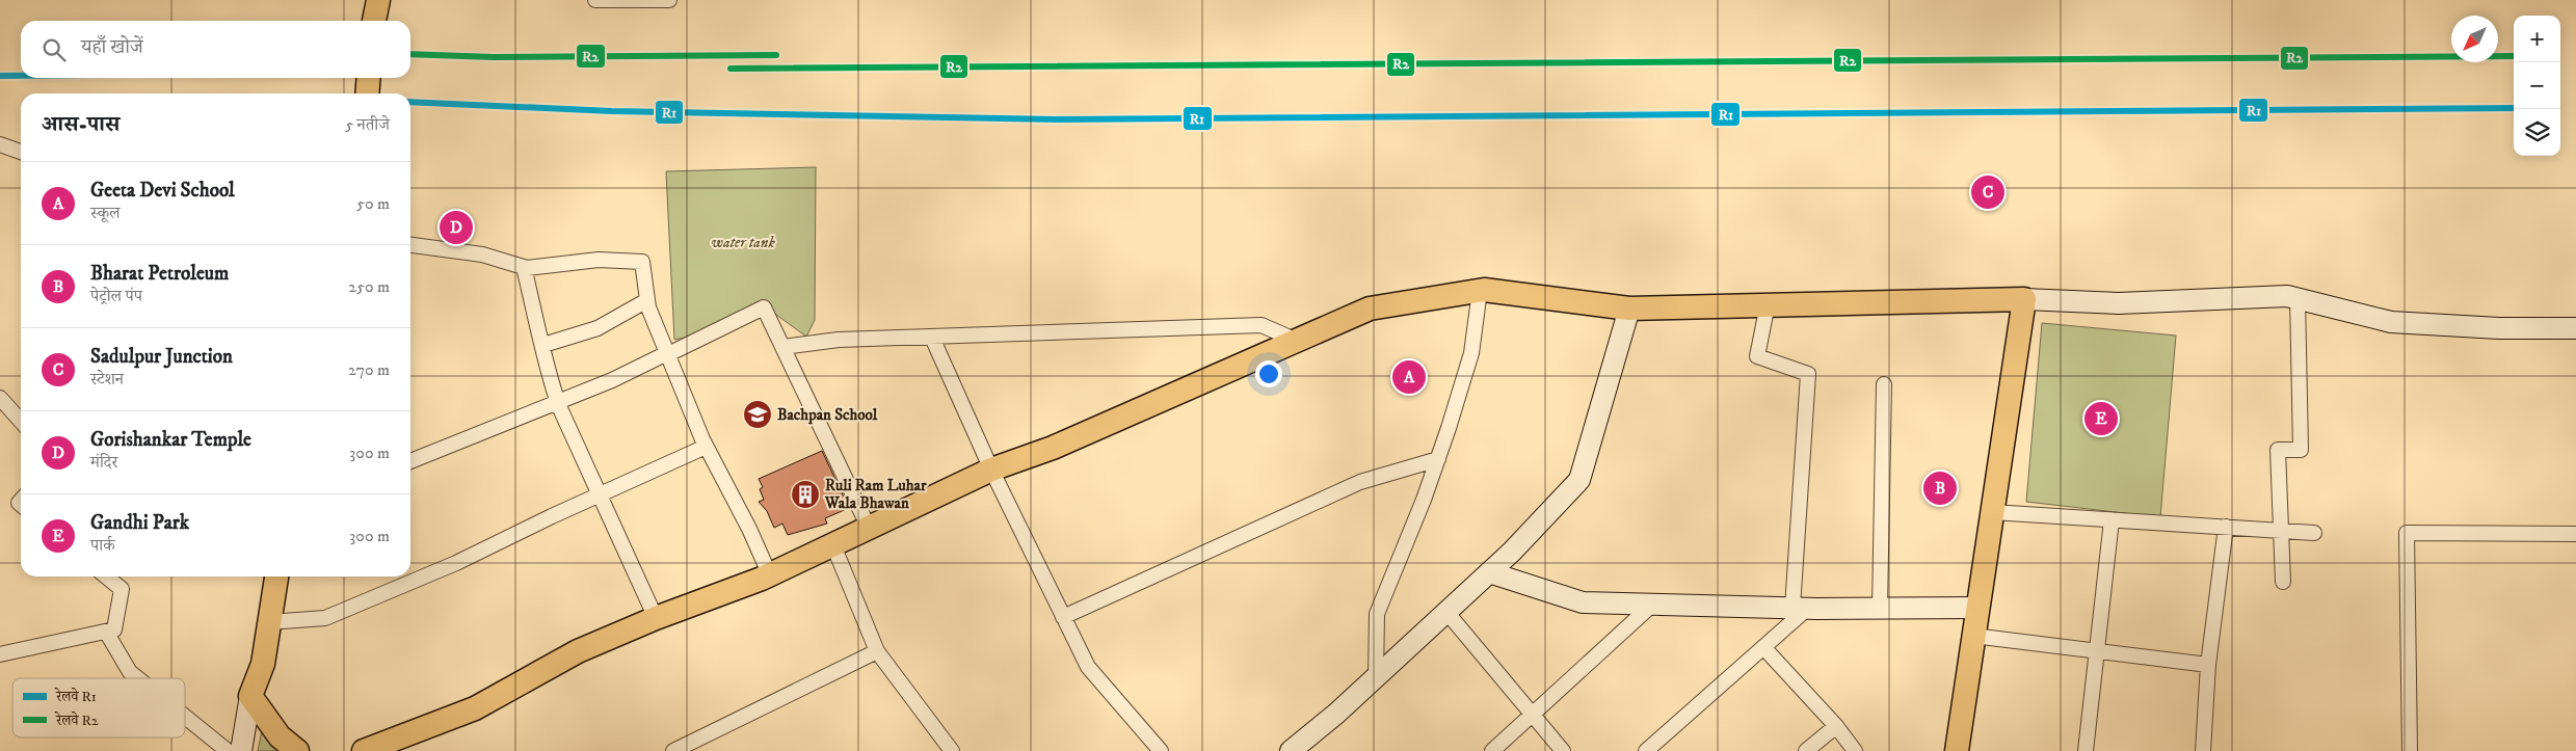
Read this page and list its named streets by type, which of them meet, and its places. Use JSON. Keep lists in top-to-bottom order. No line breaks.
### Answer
{"parks":["water tank"],"places":{"school or university":["Bachpan School"],"building":["Ruli Ram Luhar Wala Bhawan"]},"lines":["rail line R2","rail line R1"],"legend":["रेलवे R1","रेलवे R2"],"north":"bottom left","page":{"map_buttons":["+","−"],"search":"यहाँ खोजें","heading":["आस-पास","5 नतीजे"],"list":[{"mark":"A","name":"Geeta Devi School","note":"स्कूल","value":"50 m"},{"mark":"B","name":"Bharat Petroleum","note":"पेट्रोल पंप","value":"250 m"},{"mark":"C","name":"Sadulpur Junction","note":"स्टेशन","value":"270 m"},{"mark":"D","name":"Gorishankar Temple","note":"मंदिर","value":"300 m"},{"mark":"E","name":"Gandhi Park","note":"पार्क","value":"300 m"}],"pins":["C","D","A","E","B"]}}
